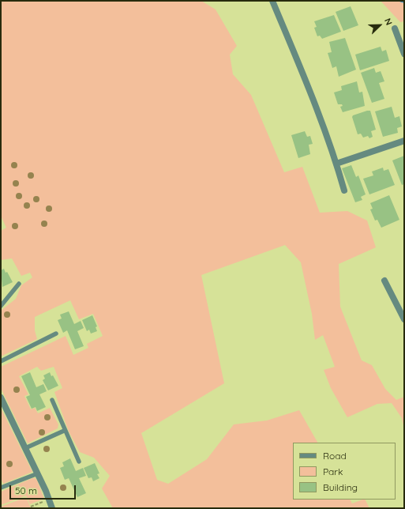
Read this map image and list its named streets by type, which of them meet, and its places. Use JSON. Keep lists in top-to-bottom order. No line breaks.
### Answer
{"legend":["Road","Park","Building"],"scale_bar":"50 m","north":"top right"}
